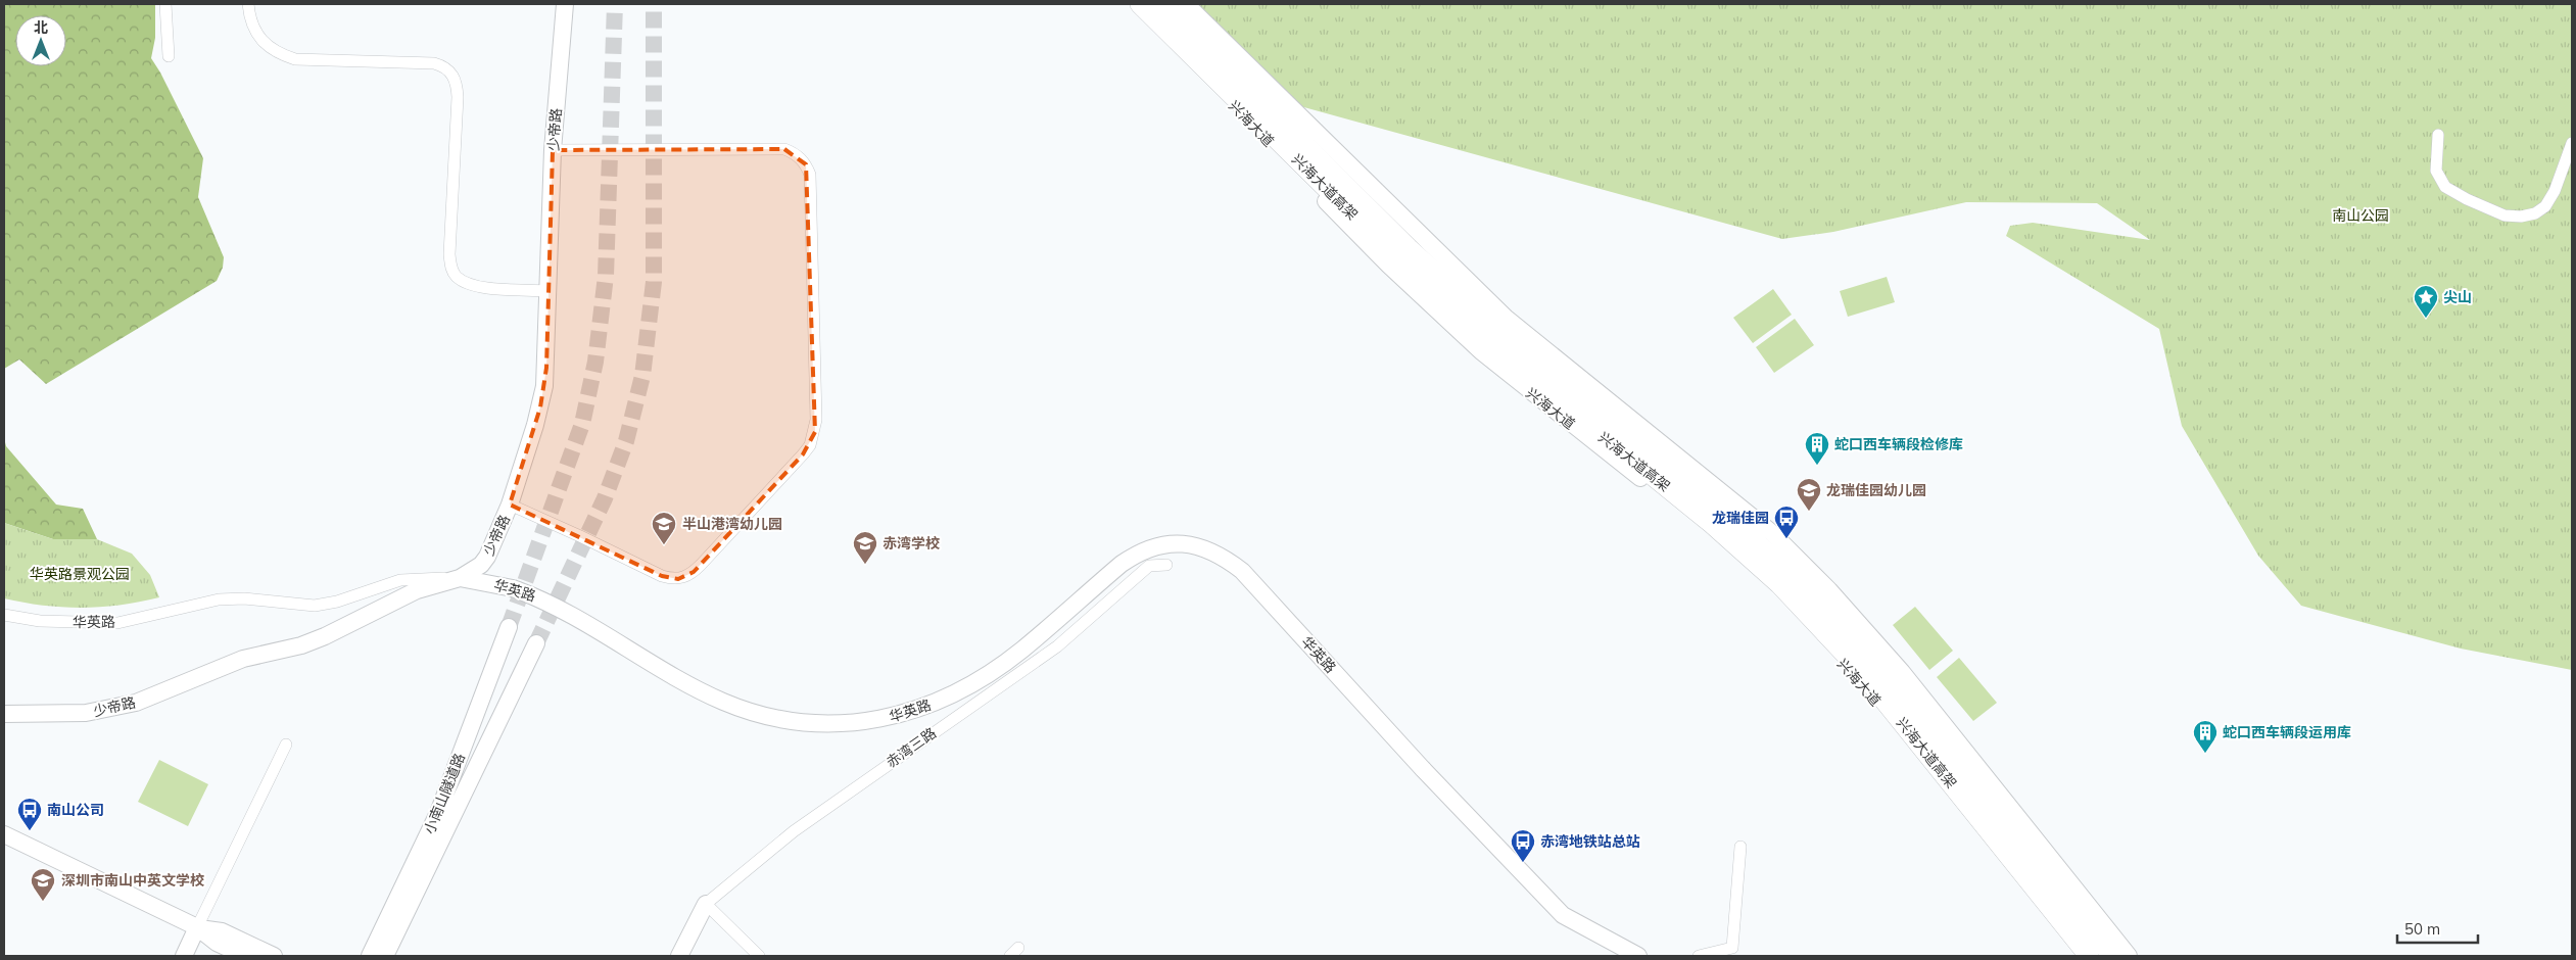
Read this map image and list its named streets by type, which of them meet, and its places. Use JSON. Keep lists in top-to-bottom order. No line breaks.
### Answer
{"streets":{"main road":["兴海大道高架"],"street":["兴海大道","少帝路","华英路","赤湾三路","小南山隧道路"]},"crossings":[["少帝路","华英路"]],"parks":["南山公园","华英路景观公园"],"places":{"place":["尖山"],"building":["蛇口西车辆段检修库","蛇口西车辆段运用库"],"school or university":["龙瑞佳园幼儿园","半山港湾幼儿园","赤湾学校","深圳市南山中英文学校"],"bus stop":["龙瑞佳园","南山公司","赤湾地铁站总站"]},"scale_bar":"50 m","north":"top"}
